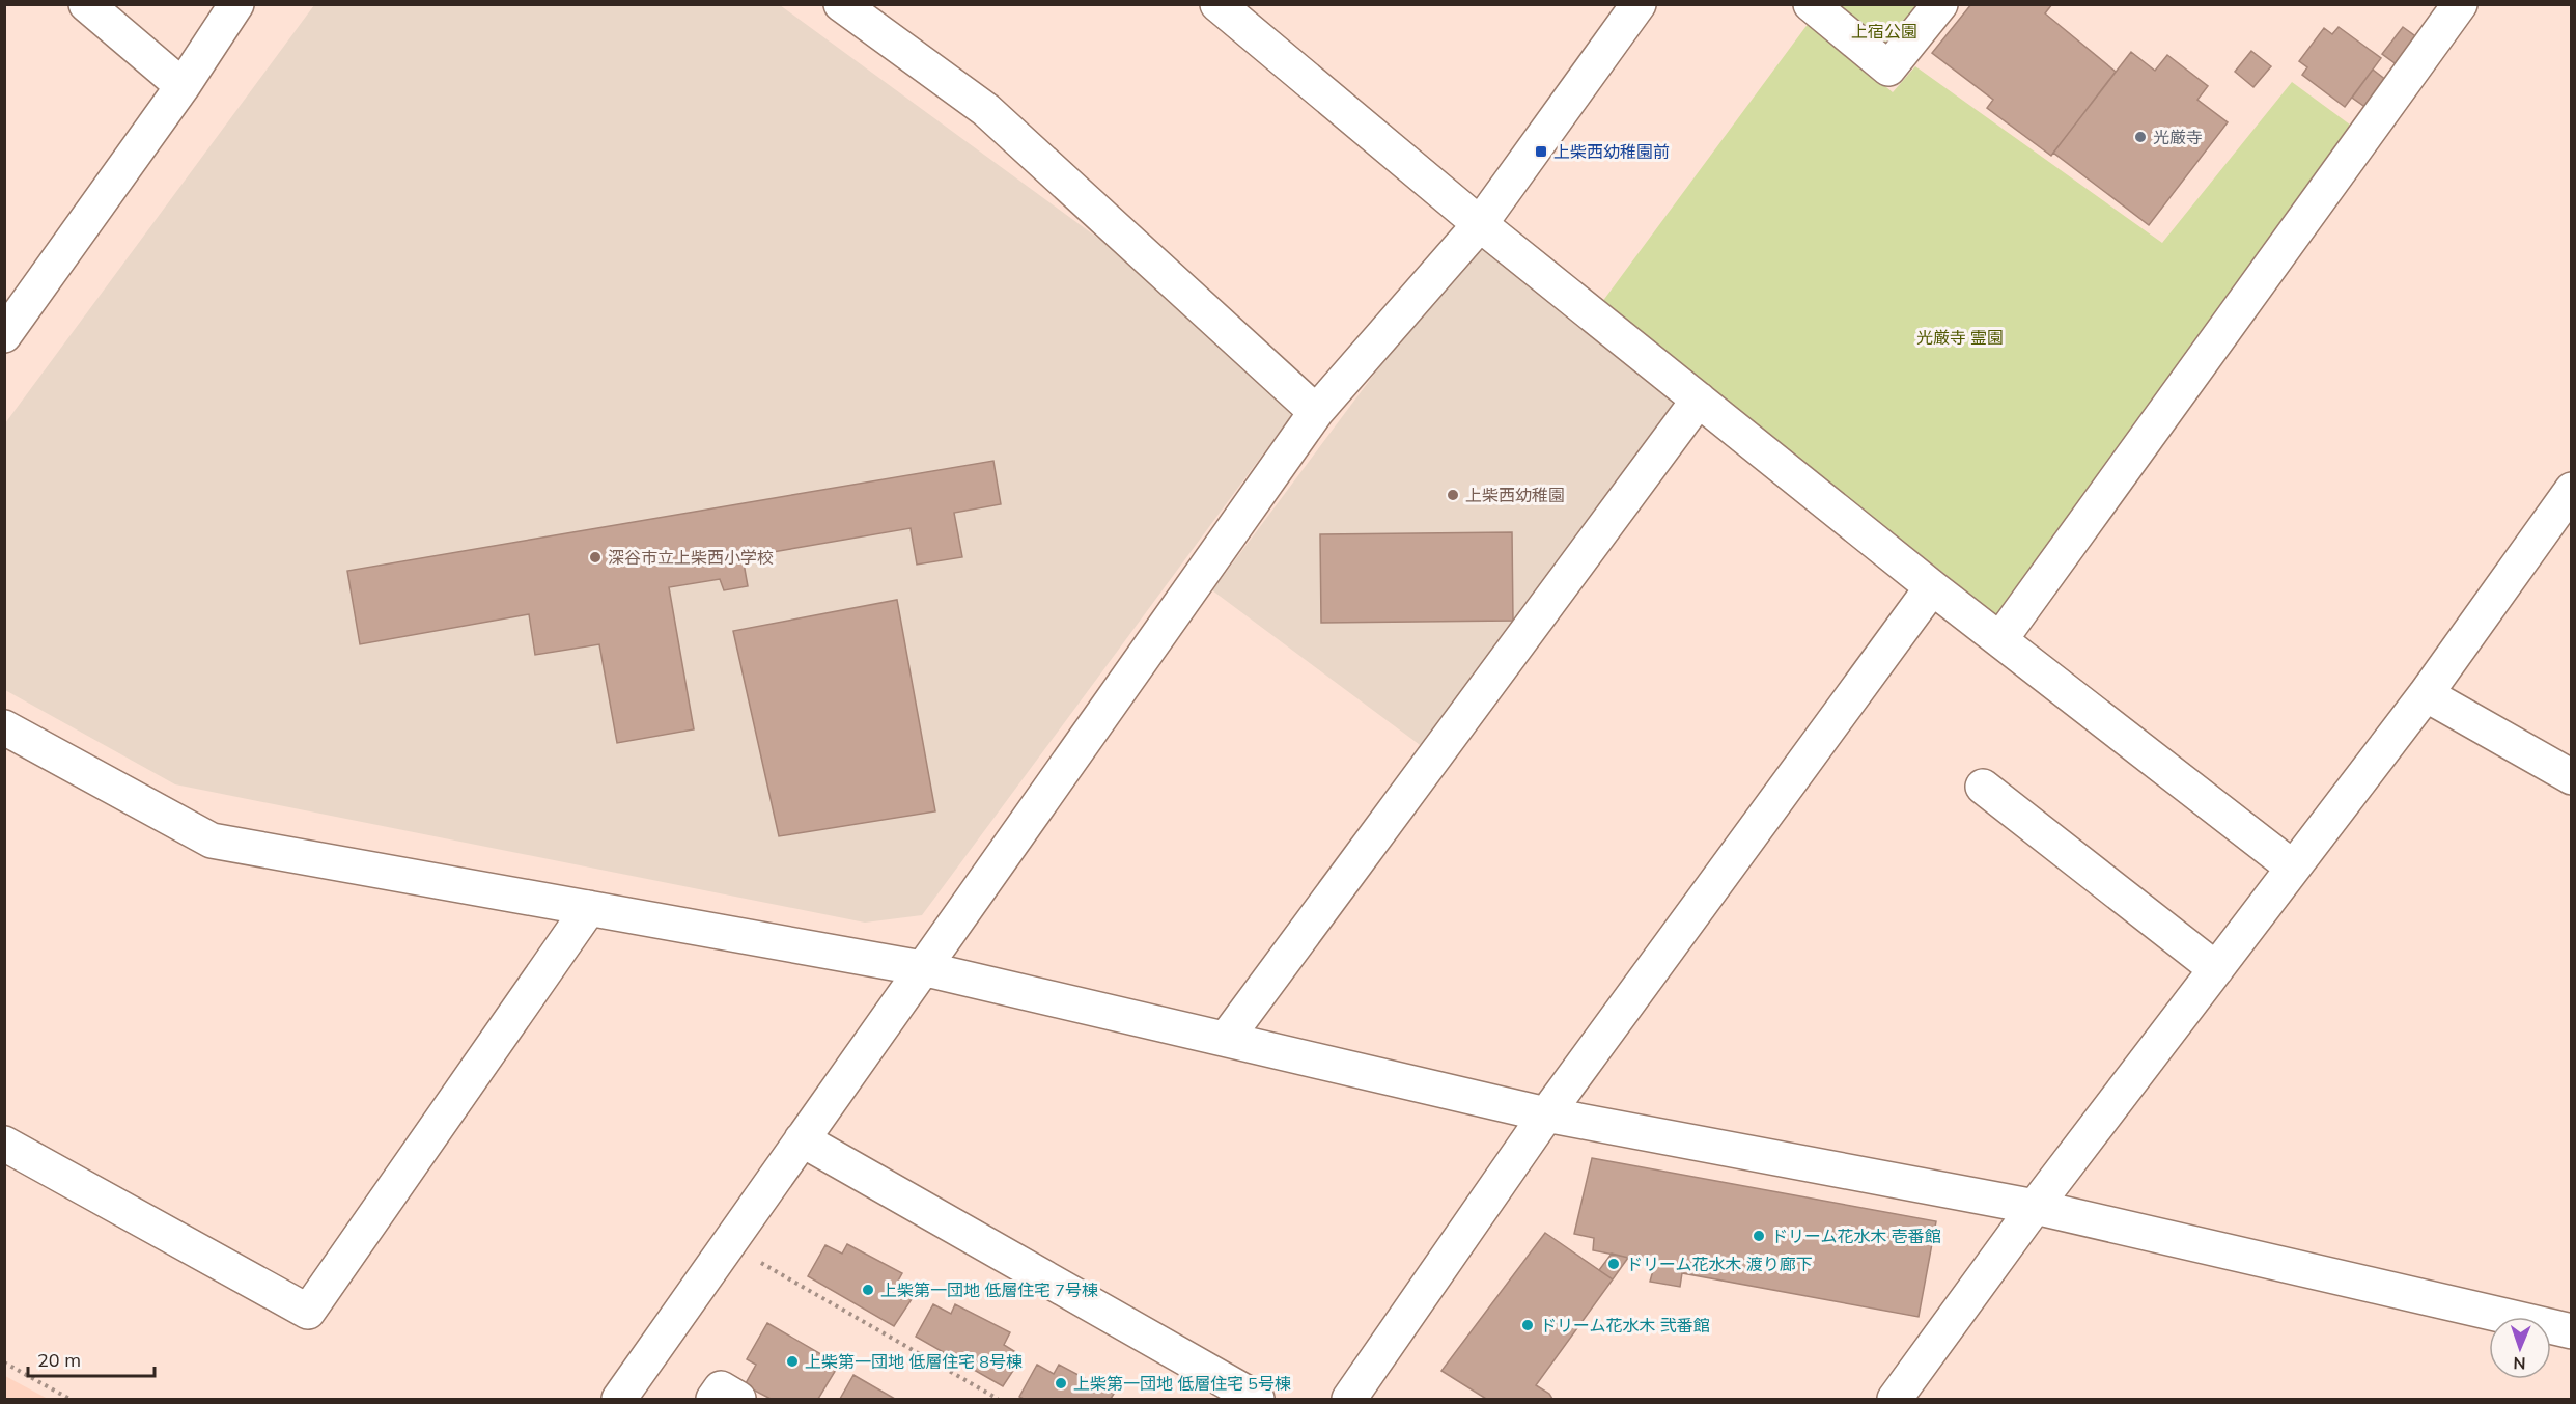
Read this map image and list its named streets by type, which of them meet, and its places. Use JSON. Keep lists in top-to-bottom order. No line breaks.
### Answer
{"parks":["上宿公園","光厳寺 霊園"],"places":{"other":["光厳寺","上柴西幼稚園","深谷市立上柴西小学校","ドリーム花水木 壱番館","ドリーム花水木 渡り廊下","上柴第一団地 低層住宅 7号棟","ドリーム花水木 弐番館","上柴第一団地 低層住宅 8号棟","上柴第一団地 低層住宅 5号棟"],"transit":["上柴西幼稚園前"]},"scale_bar":"20 m","north":"bottom"}
